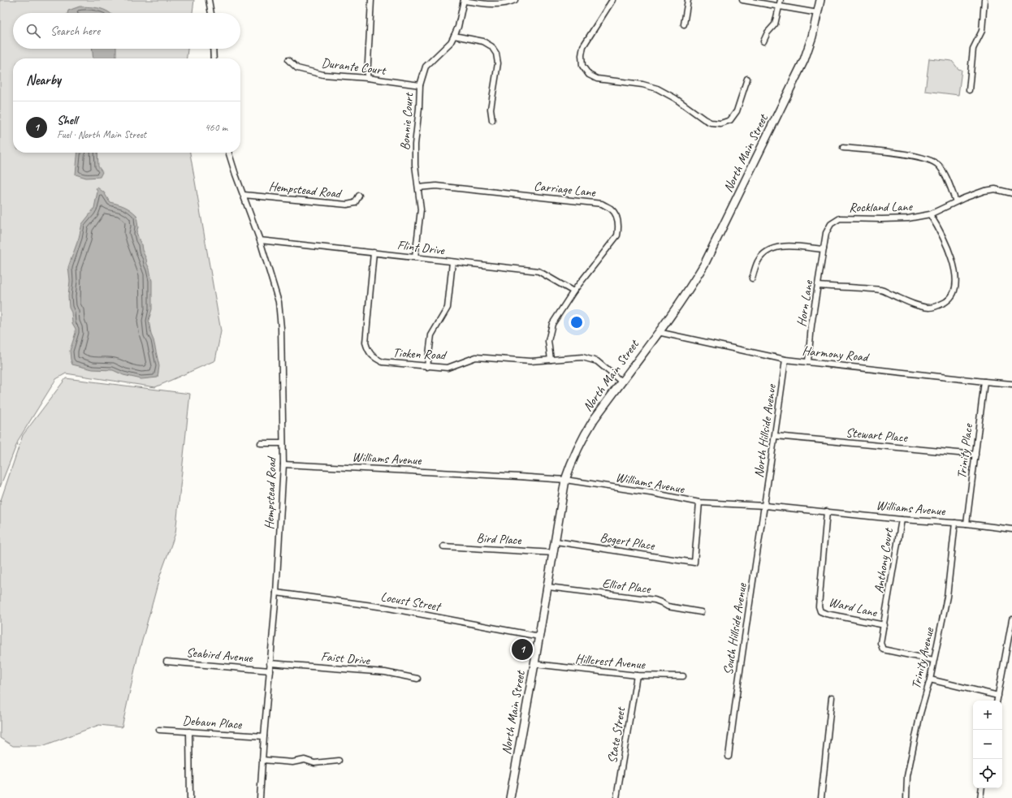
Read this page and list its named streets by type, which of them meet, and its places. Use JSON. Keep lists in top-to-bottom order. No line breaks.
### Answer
{"streets":{"main road":["North Main Street"],"street":["Durante Court","Bonnie Court","Carriage Lane","Hempstead Road","Rockland Lane","Flint Drive","Horn Lane","Tioken Road","Harmony Road","North Hillside Avenue","Stewart Place","Trinity Place","Williams Avenue","Bird Place","Bogert Place","Anthony Court","Elliot Place","Locust Street","Ward Lane","South Hillside Avenue","Seabird Avenue","Faist Drive","Trinity Avenue","Hillcrest Avenue","Debaun Place","State Street"]},"crossings":[["Durante Court","Bonnie Court"],["Bonnie Court","Carriage Lane"],["Bonnie Court","Flint Drive"],["North Main Street","Tioken Road"],["North Main Street","Harmony Road"],["North Main Street","Williams Avenue"],["North Main Street","Bird Place"],["North Main Street","Bogert Place"],["North Main Street","Elliot Place"],["North Main Street","Locust Street"],["North Main Street","Hillcrest Avenue"],["Carriage Lane","Flint Drive"],["Carriage Lane","Tioken Road"],["Hempstead Road","Flint Drive"],["Hempstead Road","Williams Avenue"],["Hempstead Road","Locust Street"],["Hempstead Road","Seabird Avenue"],["Hempstead Road","Faist Drive"],["Hempstead Road","Debaun Place"],["Rockland Lane","Horn Lane"],["Flint Drive","Tioken Road"],["Horn Lane","Harmony Road"],["Harmony Road","North Hillside Avenue"],["Harmony Road","Trinity Place"],["North Hillside Avenue","Stewart Place"],["North Hillside Avenue","Williams Avenue"],["North Hillside Avenue","South Hillside Avenue"],["Stewart Place","Trinity Place"],["Trinity Place","Williams Avenue"],["Williams Avenue","Bogert Place"],["Williams Avenue","Anthony Court"],["Williams Avenue","Ward Lane"],["Williams Avenue","South Hillside Avenue"],["Williams Avenue","Trinity Avenue"],["Anthony Court","Ward Lane"],["Ward Lane","Trinity Avenue"],["Hillcrest Avenue","State Street"]],"page":{"search":"Search here","heading":"Nearby","list":[{"mark":"1","name":"Shell","note":"Fuel · North Main Street","value":"460 m"}],"pins":"1","map_buttons":["+","−"]}}
